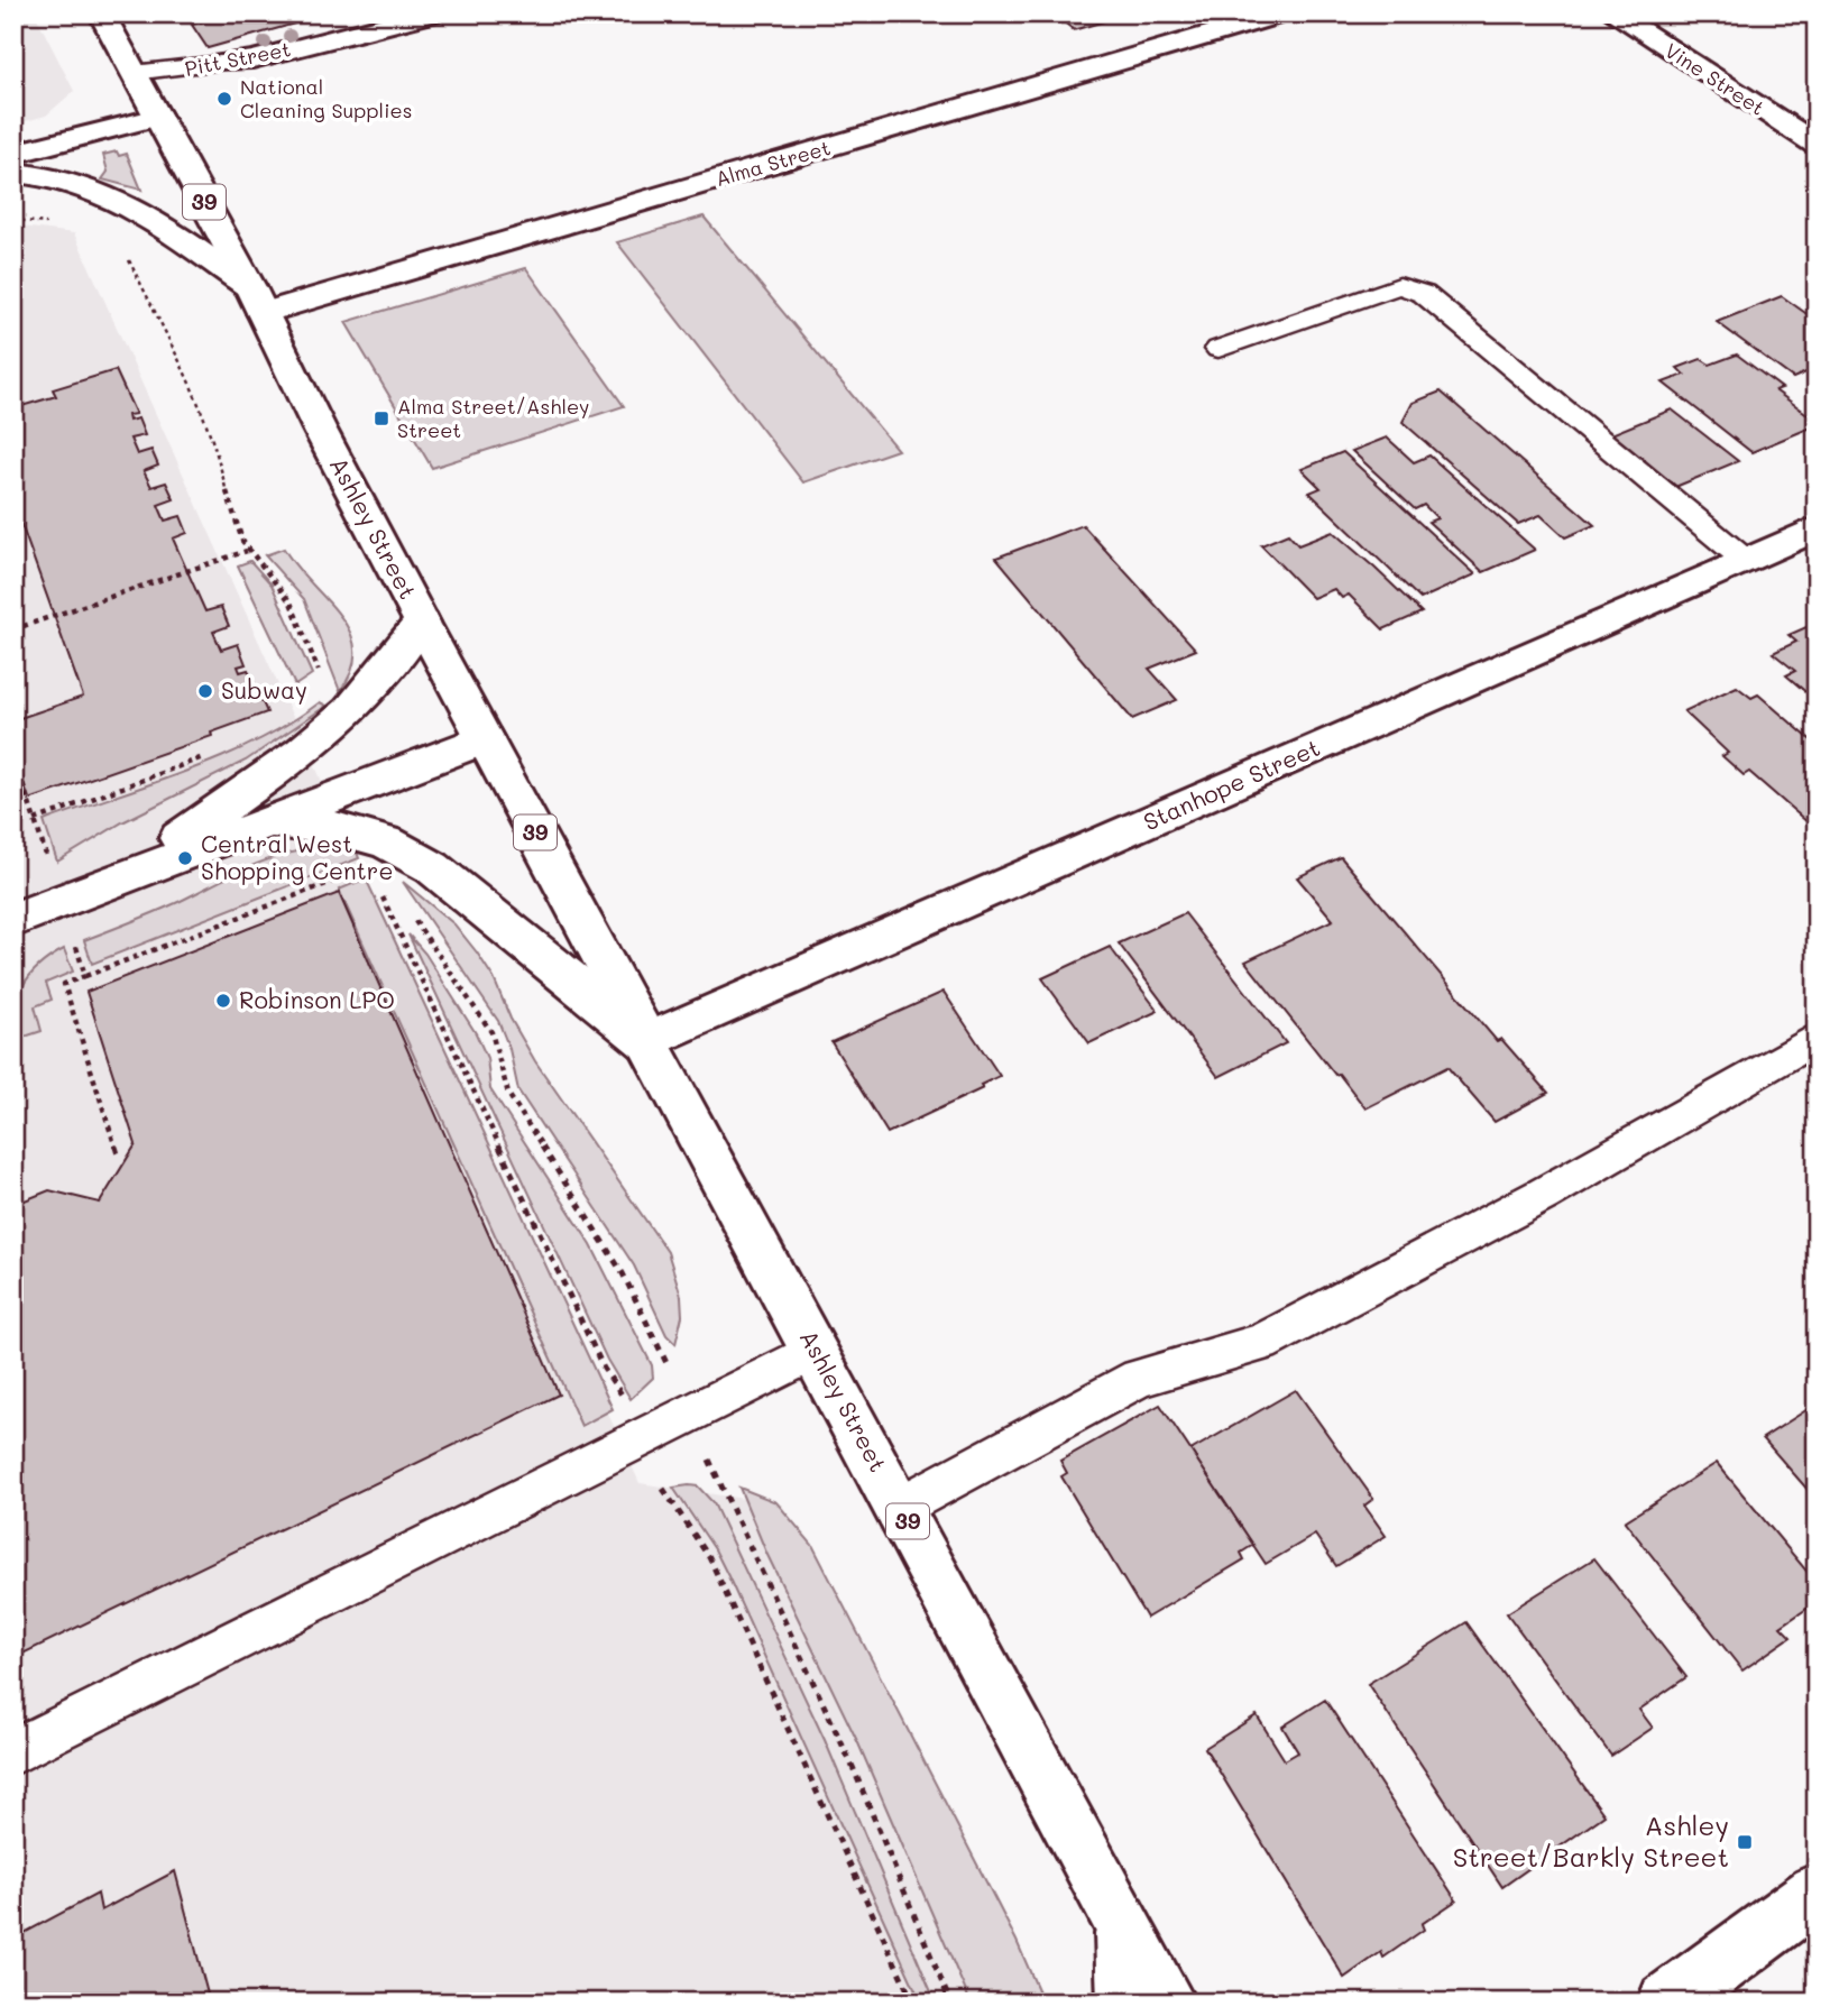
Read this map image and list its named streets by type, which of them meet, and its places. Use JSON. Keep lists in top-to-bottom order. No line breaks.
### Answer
{"streets":{"street":["Pitt Street","Vine Street","Alma Street","39","Ashley Street","Stanhope Street"]},"crossings":[["Pitt Street","Ashley Street"],["Alma Street","Ashley Street"],["Ashley Street","Stanhope Street"]],"places":{"other":["National Cleaning Supplies","Subway","Central West Shopping Centre","Robinson LPO"],"transit":["Alma Street/Ashley Street","Ashley Street/Barkly Street"]}}
